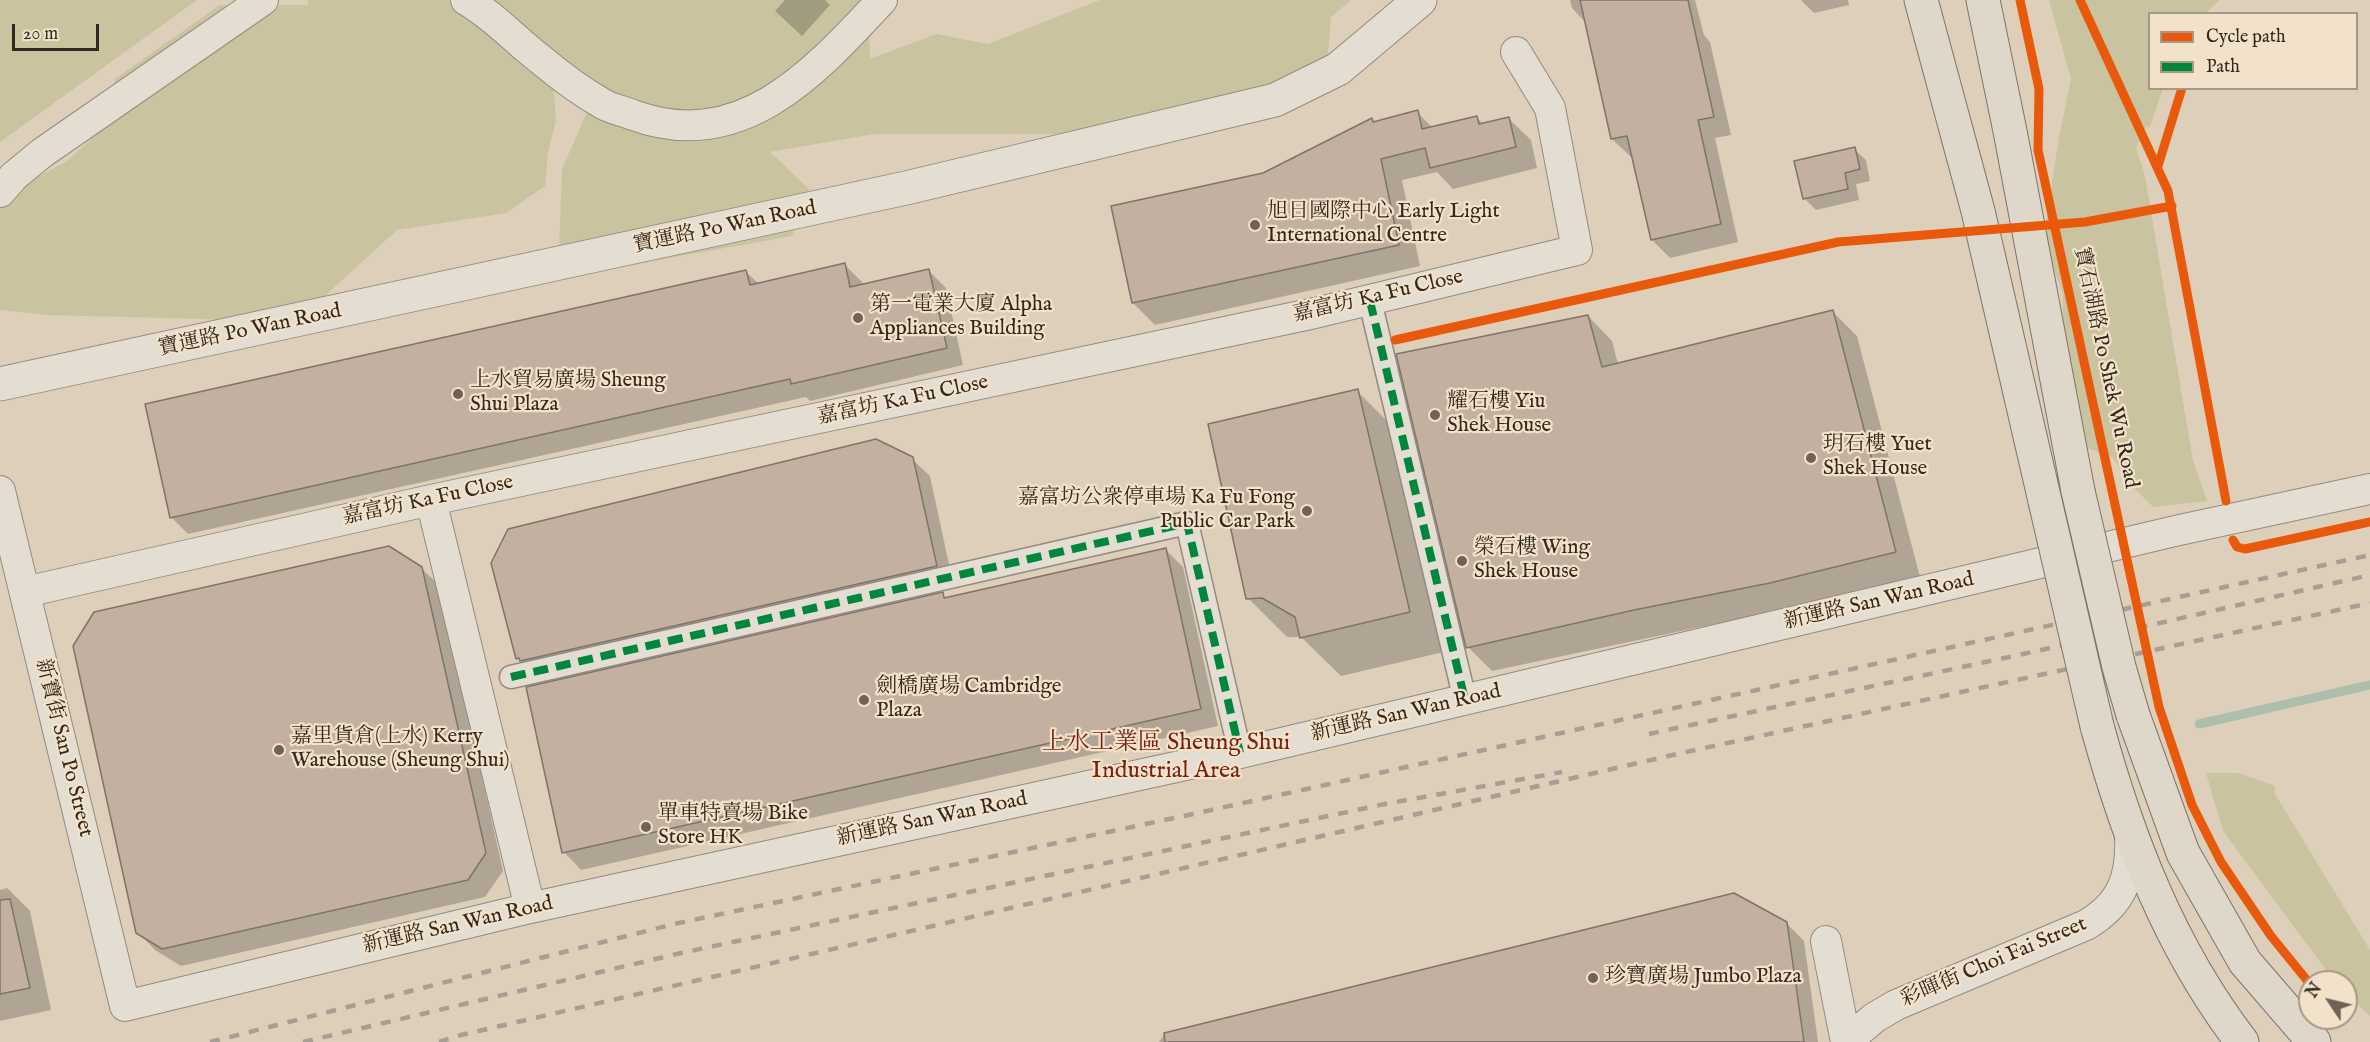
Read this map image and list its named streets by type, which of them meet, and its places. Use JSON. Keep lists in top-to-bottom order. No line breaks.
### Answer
{"streets":{"street":["寶運路 Po Wan Road","嘉富坊 Ka Fu Close","新運路 San Wan Road","新寶街 San Po Street","彩暉街 Choi Fai Street"],"cycle path":["寶石湖路 Po Shek Wu Road"]},"crossings":[["嘉富坊 Ka Fu Close","新寶街 San Po Street"],["新運路 San Wan Road","新寶街 San Po Street"]],"districts":["上水工業區 Sheung Shui Industrial Area"],"places":["旭日國際中心 Early Light International Centre","第一電業大廈 Alpha Appliances Building","上水貿易廣場 Sheung Shui Plaza","耀石樓 Yiu Shek House","玥石樓 Yuet Shek House","嘉富坊公衆停車場 Ka Fu Fong Public Car Park","榮石樓 Wing Shek House","劍橋廣場 Cambridge Plaza","嘉里貨倉(上水) Kerry Warehouse (Sheung Shui)","單車特賣場 Bike Store HK","珍寶廣場 Jumbo Plaza"],"legend":["Cycle path","Path"],"scale_bar":"20 m","north":"top left"}
